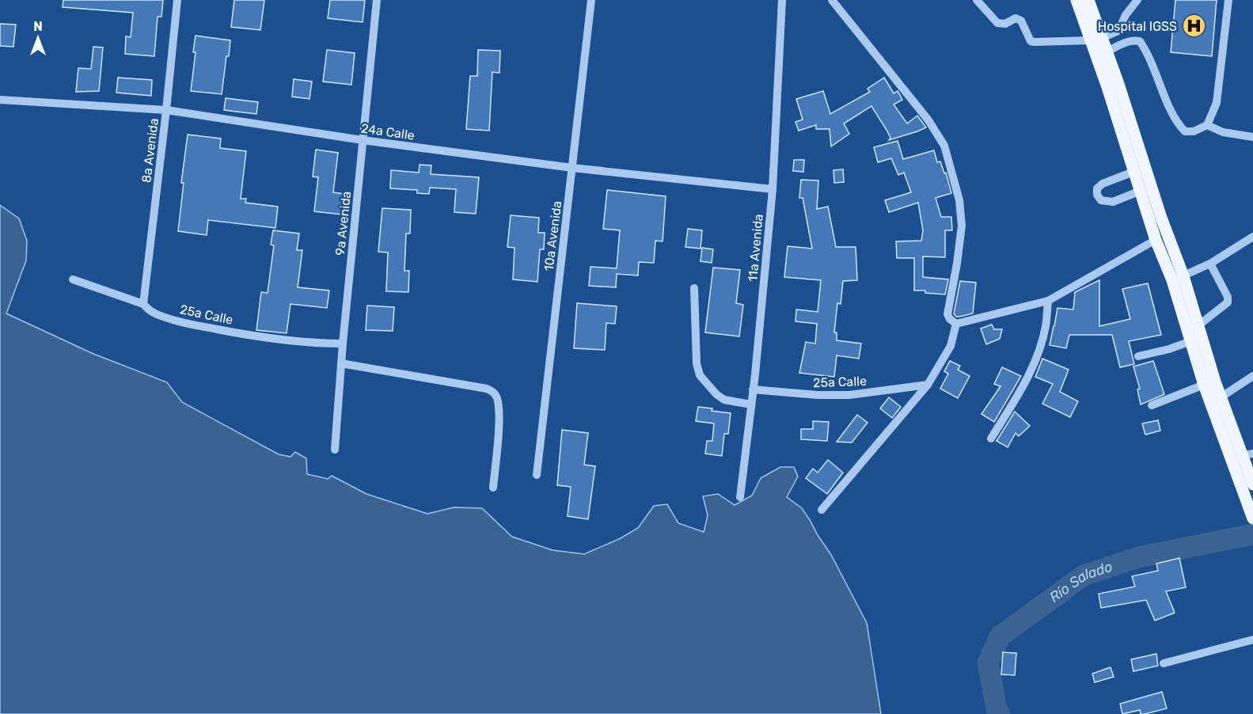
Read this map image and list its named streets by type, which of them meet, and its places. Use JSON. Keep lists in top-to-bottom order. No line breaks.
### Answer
{"streets":{"street":["24a Calle","8a Avenida","9a Avenida","10a Avenida","11a Avenida","25a Calle"]},"crossings":[["24a Calle","8a Avenida"],["24a Calle","9a Avenida"],["24a Calle","10a Avenida"],["24a Calle","11a Avenida"],["8a Avenida","25a Calle"],["9a Avenida","25a Calle"],["11a Avenida","25a Calle"]],"water":["Río Salado"],"places":{"hospital":["Hospital IGSS"]},"north":"top"}
